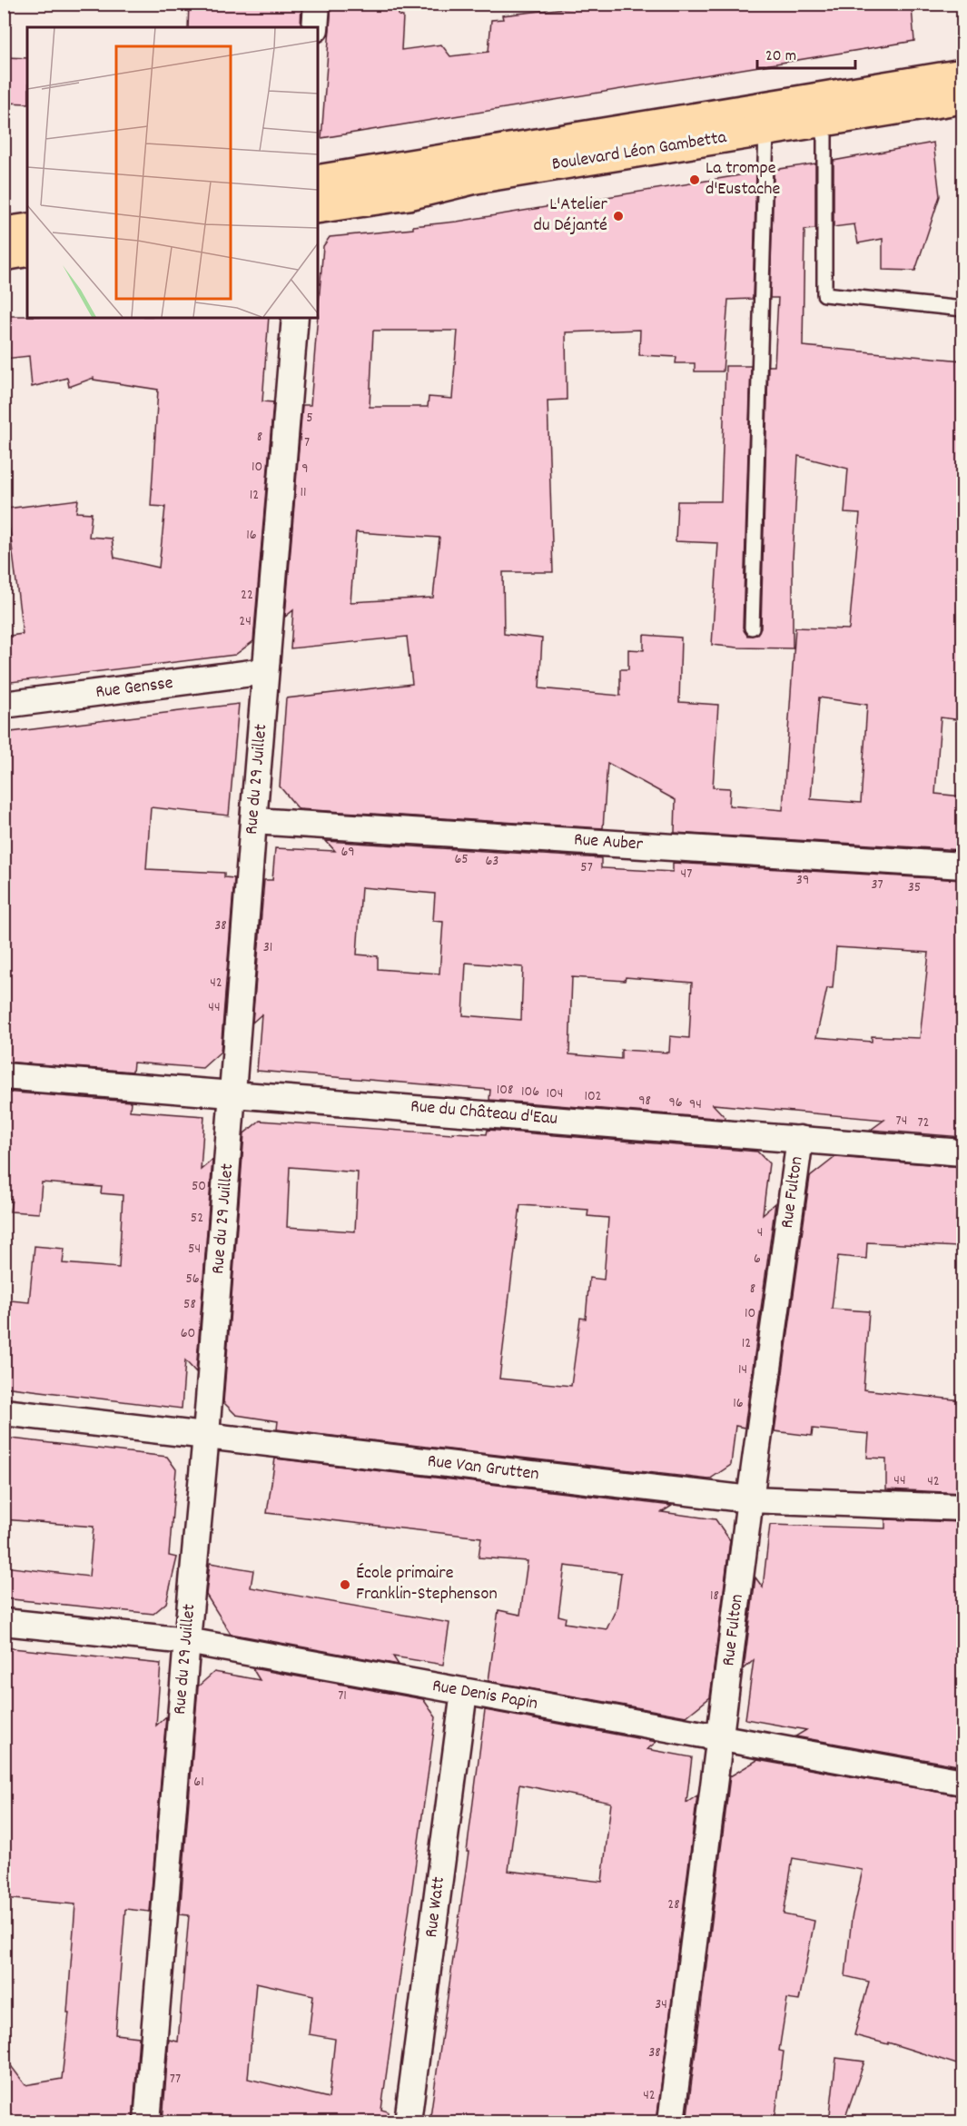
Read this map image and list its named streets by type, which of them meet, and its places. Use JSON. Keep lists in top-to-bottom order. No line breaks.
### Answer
{"streets":{"main road":["Boulevard Léon Gambetta"],"street":["Rue Gensse","Rue du 29 Juillet","Rue Auber","Rue du Château d'Eau","Rue Fulton","Rue Van Grutten","Rue Denis Papin","Rue Watt"]},"crossings":[["Rue Gensse","Rue du 29 Juillet"],["Rue du 29 Juillet","Rue Auber"],["Rue du 29 Juillet","Rue du Château d'Eau"],["Rue du 29 Juillet","Rue Van Grutten"],["Rue du 29 Juillet","Rue Denis Papin"],["Rue du Château d'Eau","Rue Fulton"],["Rue Fulton","Rue Van Grutten"],["Rue Fulton","Rue Denis Papin"],["Rue Denis Papin","Rue Watt"]],"places":["La trompe d'Eustache","L'Atelier du Déjanté","École primaire Franklin-Stephenson"],"house_numbers":["5","8","7","10","9","11","12","16","22","24","69","65","63","57","47","39","37","35","38","31","42","44","108","106","104","102","98","96","94","74","72","50","52","4","54","6","56","8","58","10","60","12","14","16","44","42","18","71","61","28","34","38","77","42"],"scale_bar":"20 m"}
